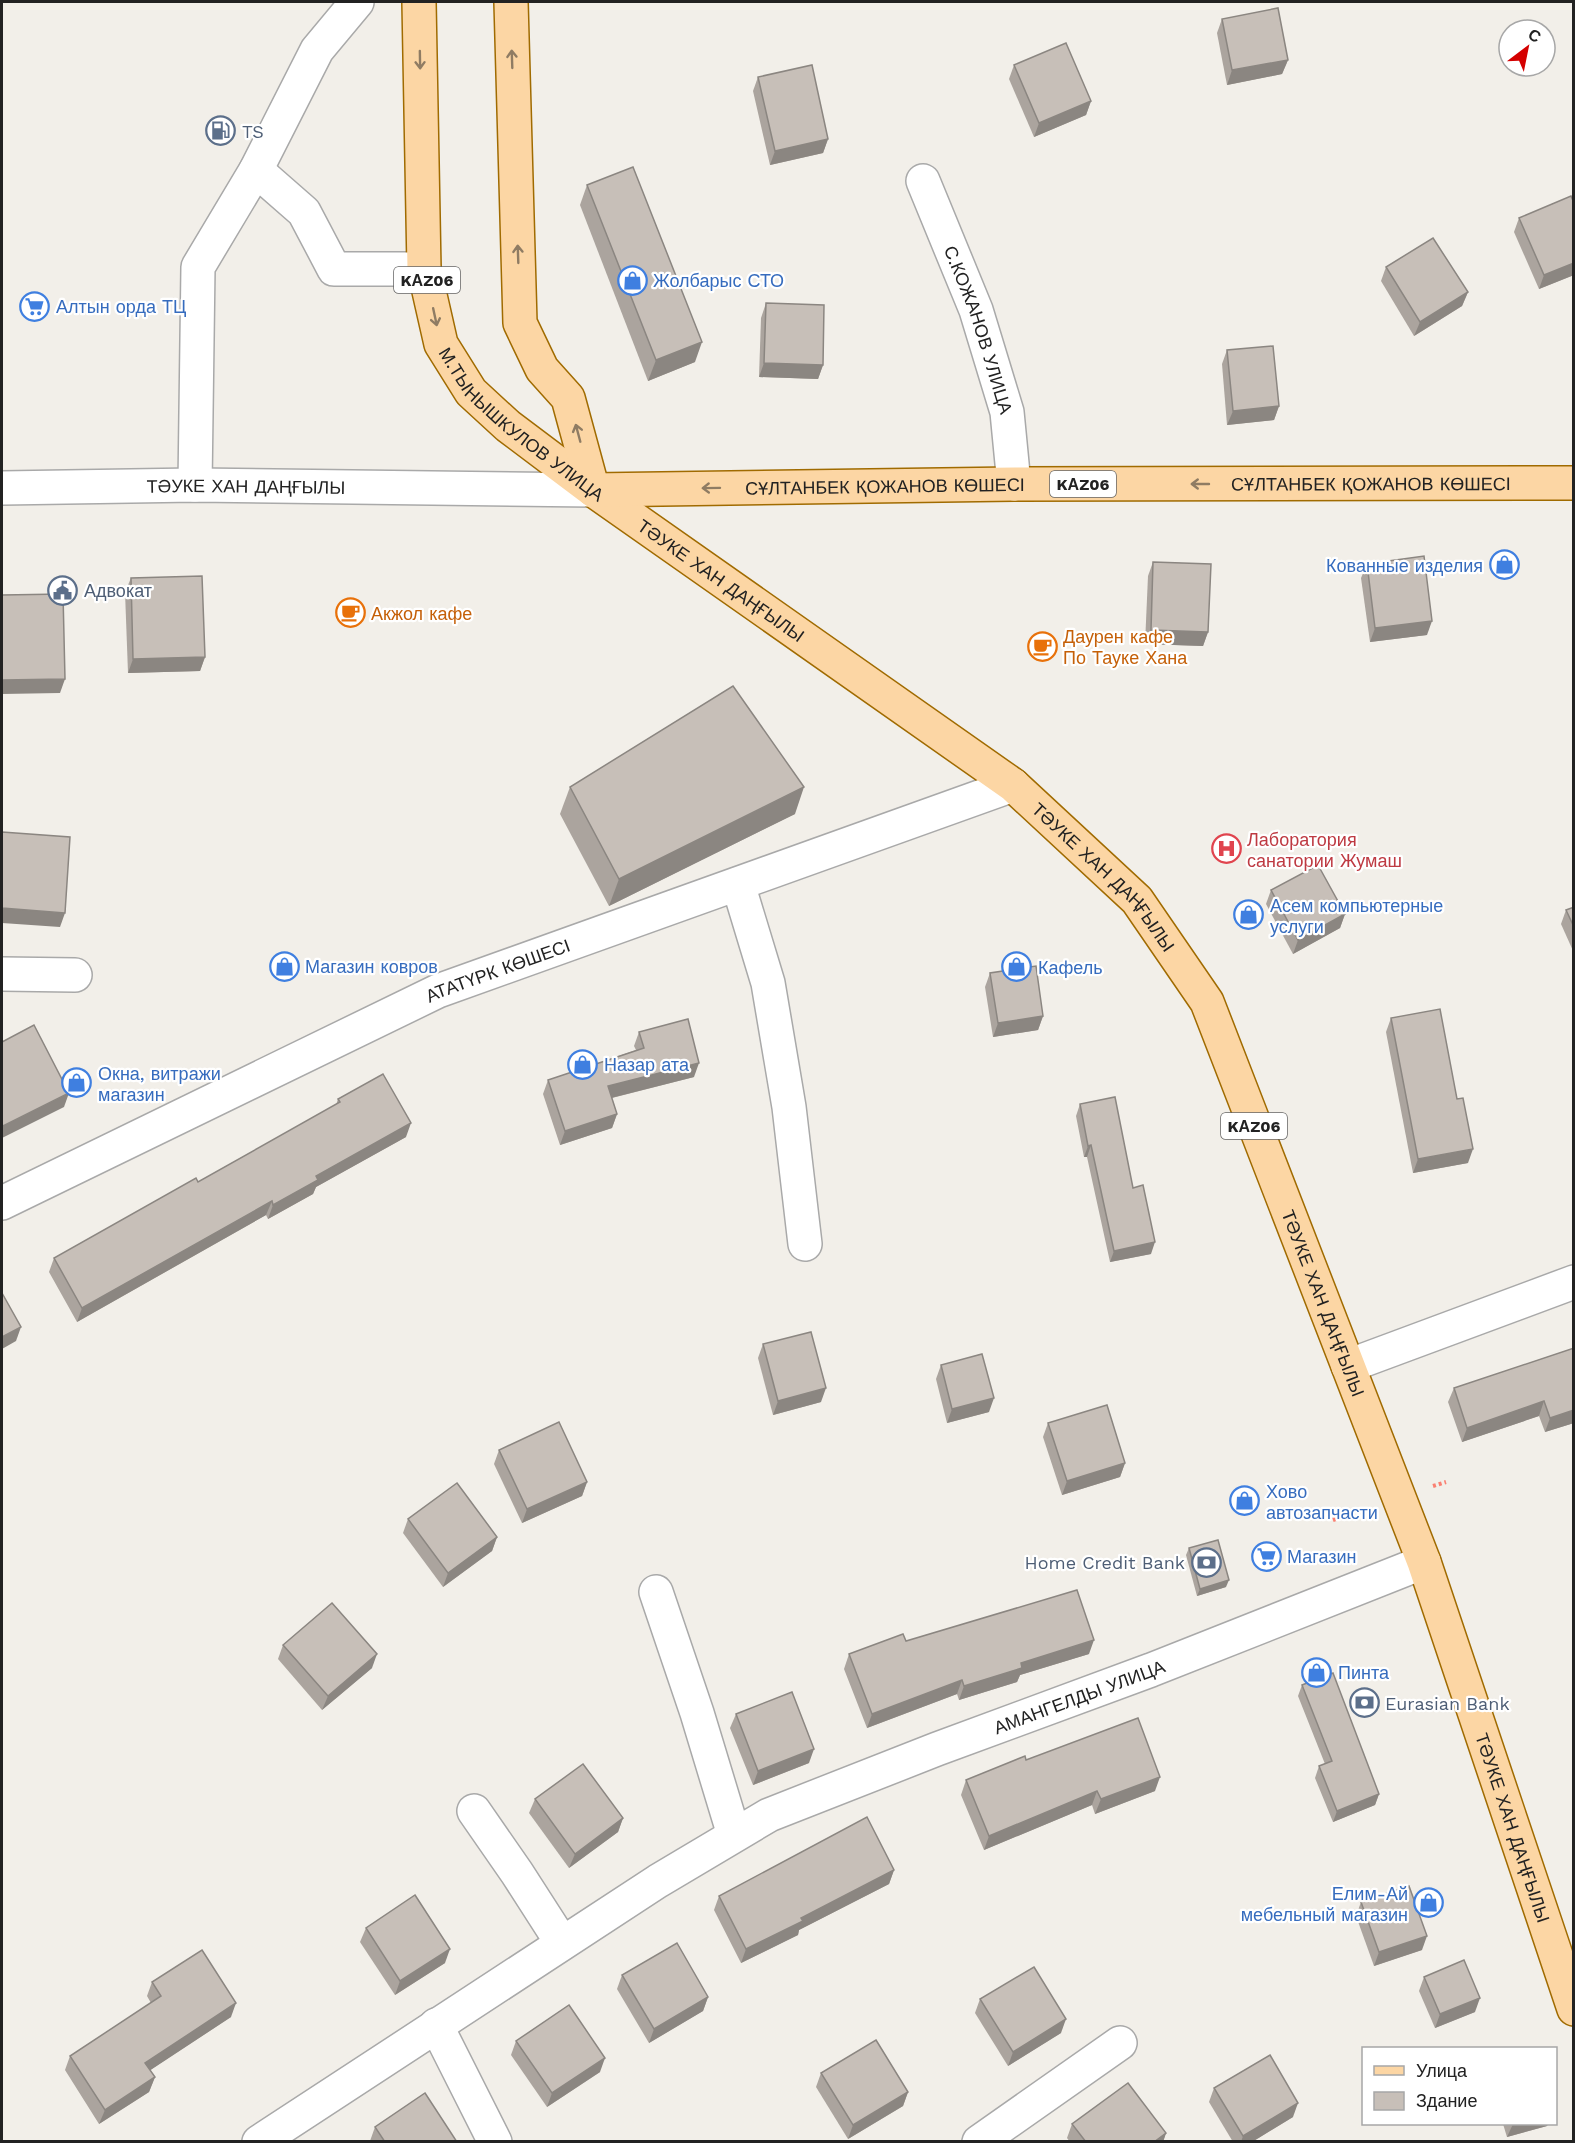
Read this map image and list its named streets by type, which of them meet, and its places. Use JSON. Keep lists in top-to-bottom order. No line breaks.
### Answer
{"streets":{"main road":["KАZ06","М.ТЫНЫШКУЛОВ УЛИЦА","СҰЛТАНБЕК ҚОЖАНОВ КӨШЕСІ","ТӘУКЕ ХАН ДАҢҒЫЛЫ"],"street":["С.КОЖАНОВ УЛИЦА","АТАТҮРК КӨШЕСІ","АМАНГЕЛДЫ УЛИЦА"]},"crossings":[["С.КОЖАНОВ УЛИЦА","СҰЛТАНБЕК ҚОЖАНОВ КӨШЕСІ"],["М.ТЫНЫШКУЛОВ УЛИЦА","СҰЛТАНБЕК ҚОЖАНОВ КӨШЕСІ"],["М.ТЫНЫШКУЛОВ УЛИЦА","ТӘУКЕ ХАН ДАҢҒЫЛЫ"],["СҰЛТАНБЕК ҚОЖАНОВ КӨШЕСІ","ТӘУКЕ ХАН ДАҢҒЫЛЫ"],["ТӘУКЕ ХАН ДАҢҒЫЛЫ","АТАТҮРК КӨШЕСІ"],["ТӘУКЕ ХАН ДАҢҒЫЛЫ","АМАНГЕЛДЫ УЛИЦА"]],"one_way":["СҰЛТАНБЕК ҚОЖАНОВ КӨШЕСІ"],"places":{"fuel station":["TS"],"shop":["Жолбарыс СТО","Кованные изделия","Асем компьютерные услуги","Магазин ковров","Кафель","Назар ата","Окна, витражи магазин","Хово автозапчасти","Пинта","Елим-Ай мебельный магазин"],"supermarket":["Алтын орда ТЦ","Магазин"],"public building":["Адвокат"],"cafe":["Акжол кафе","Даурен кафе По Тауке Хана"],"hospital":["Лаборатория санатории Жумаш"],"bank":["Home Credit Bank","Eurasian Bank"]},"legend":["Улица","Здание"],"north":"top right"}
